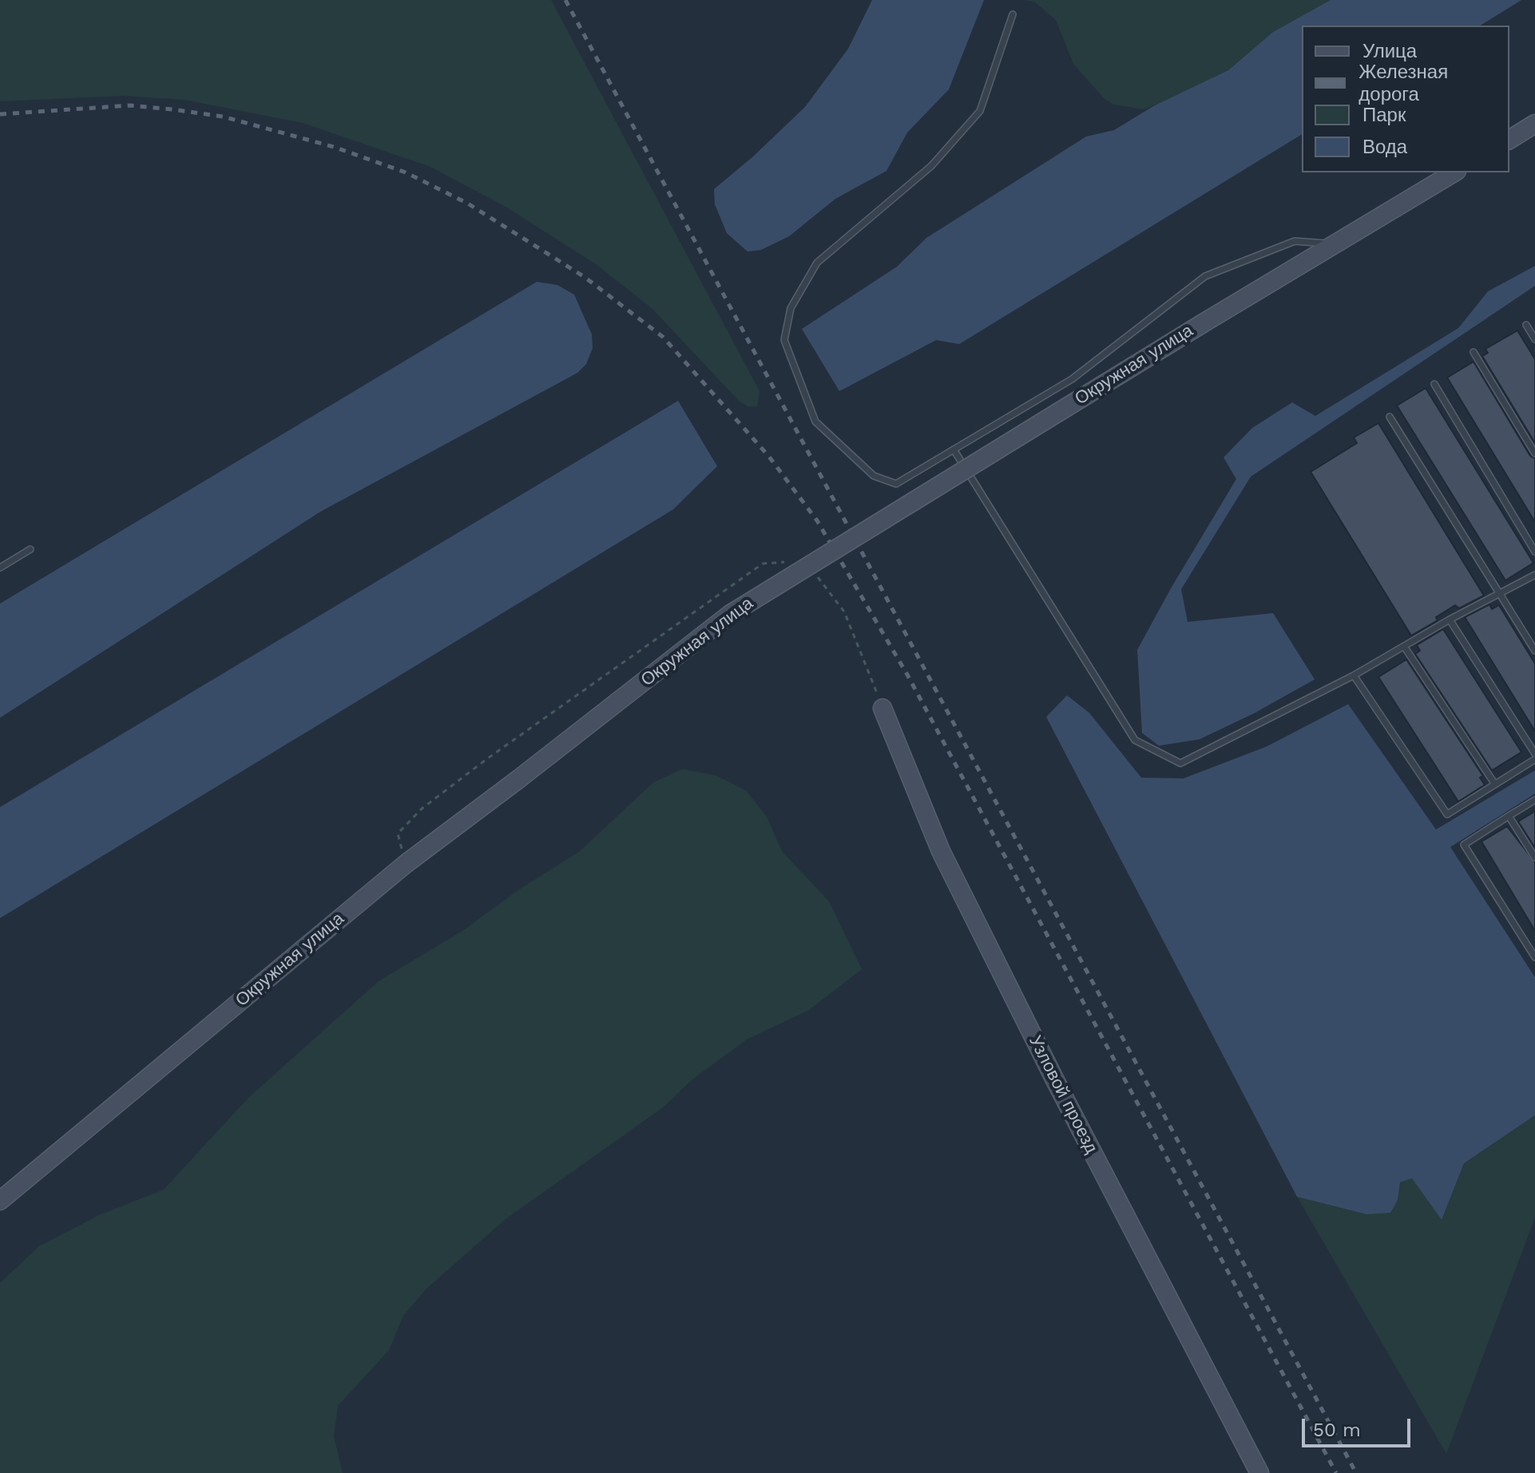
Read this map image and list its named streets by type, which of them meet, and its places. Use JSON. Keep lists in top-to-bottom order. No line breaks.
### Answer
{"streets":{"main road":["Окружная улица","Узловой проезд"]},"legend":["Улица","Железная дорога","Парк","Вода"],"scale_bar":"50 m"}
